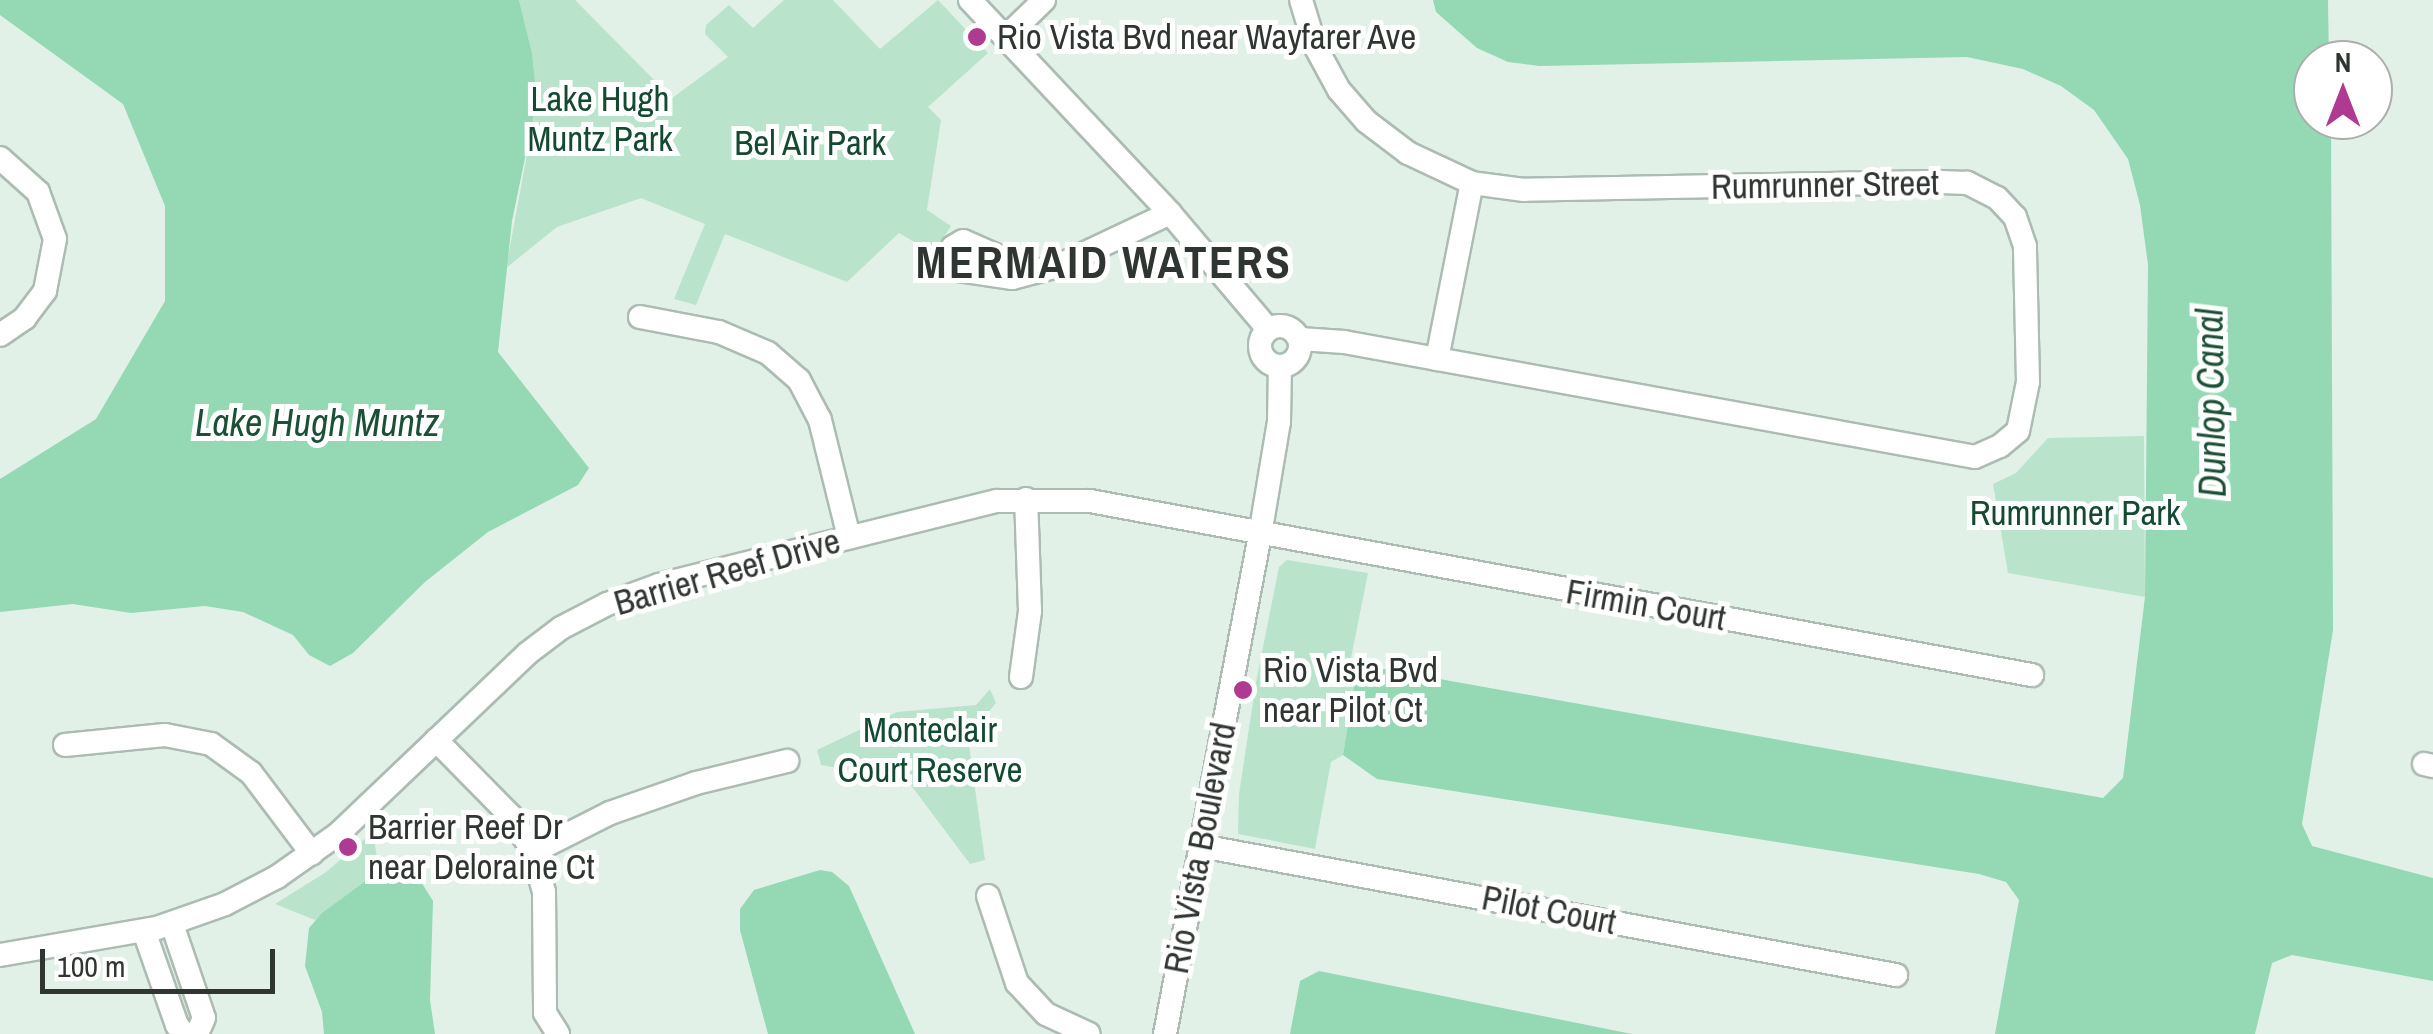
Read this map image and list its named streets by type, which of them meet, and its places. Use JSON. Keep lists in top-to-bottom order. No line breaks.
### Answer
{"streets":{"street":["Rumrunner Street","Barrier Reef Drive","Firmin Court","Rio Vista Boulevard","Pilot Court"]},"crossings":[["Rumrunner Street","Rio Vista Boulevard"],["Barrier Reef Drive","Firmin Court"],["Barrier Reef Drive","Rio Vista Boulevard"],["Firmin Court","Rio Vista Boulevard"],["Rio Vista Boulevard","Pilot Court"]],"districts":["MERMAID WATERS"],"water":["Dunlop Canal","Lake Hugh Muntz"],"parks":["Lake Hugh Muntz Park","Bel Air Park","Rumrunner Park","Monteclair Court Reserve"],"places":["Rio Vista Bvd near Wayfarer Ave","Rio Vista Bvd near Pilot Ct","Barrier Reef Dr near Deloraine Ct"],"scale_bar":"100 m","north":"top"}
